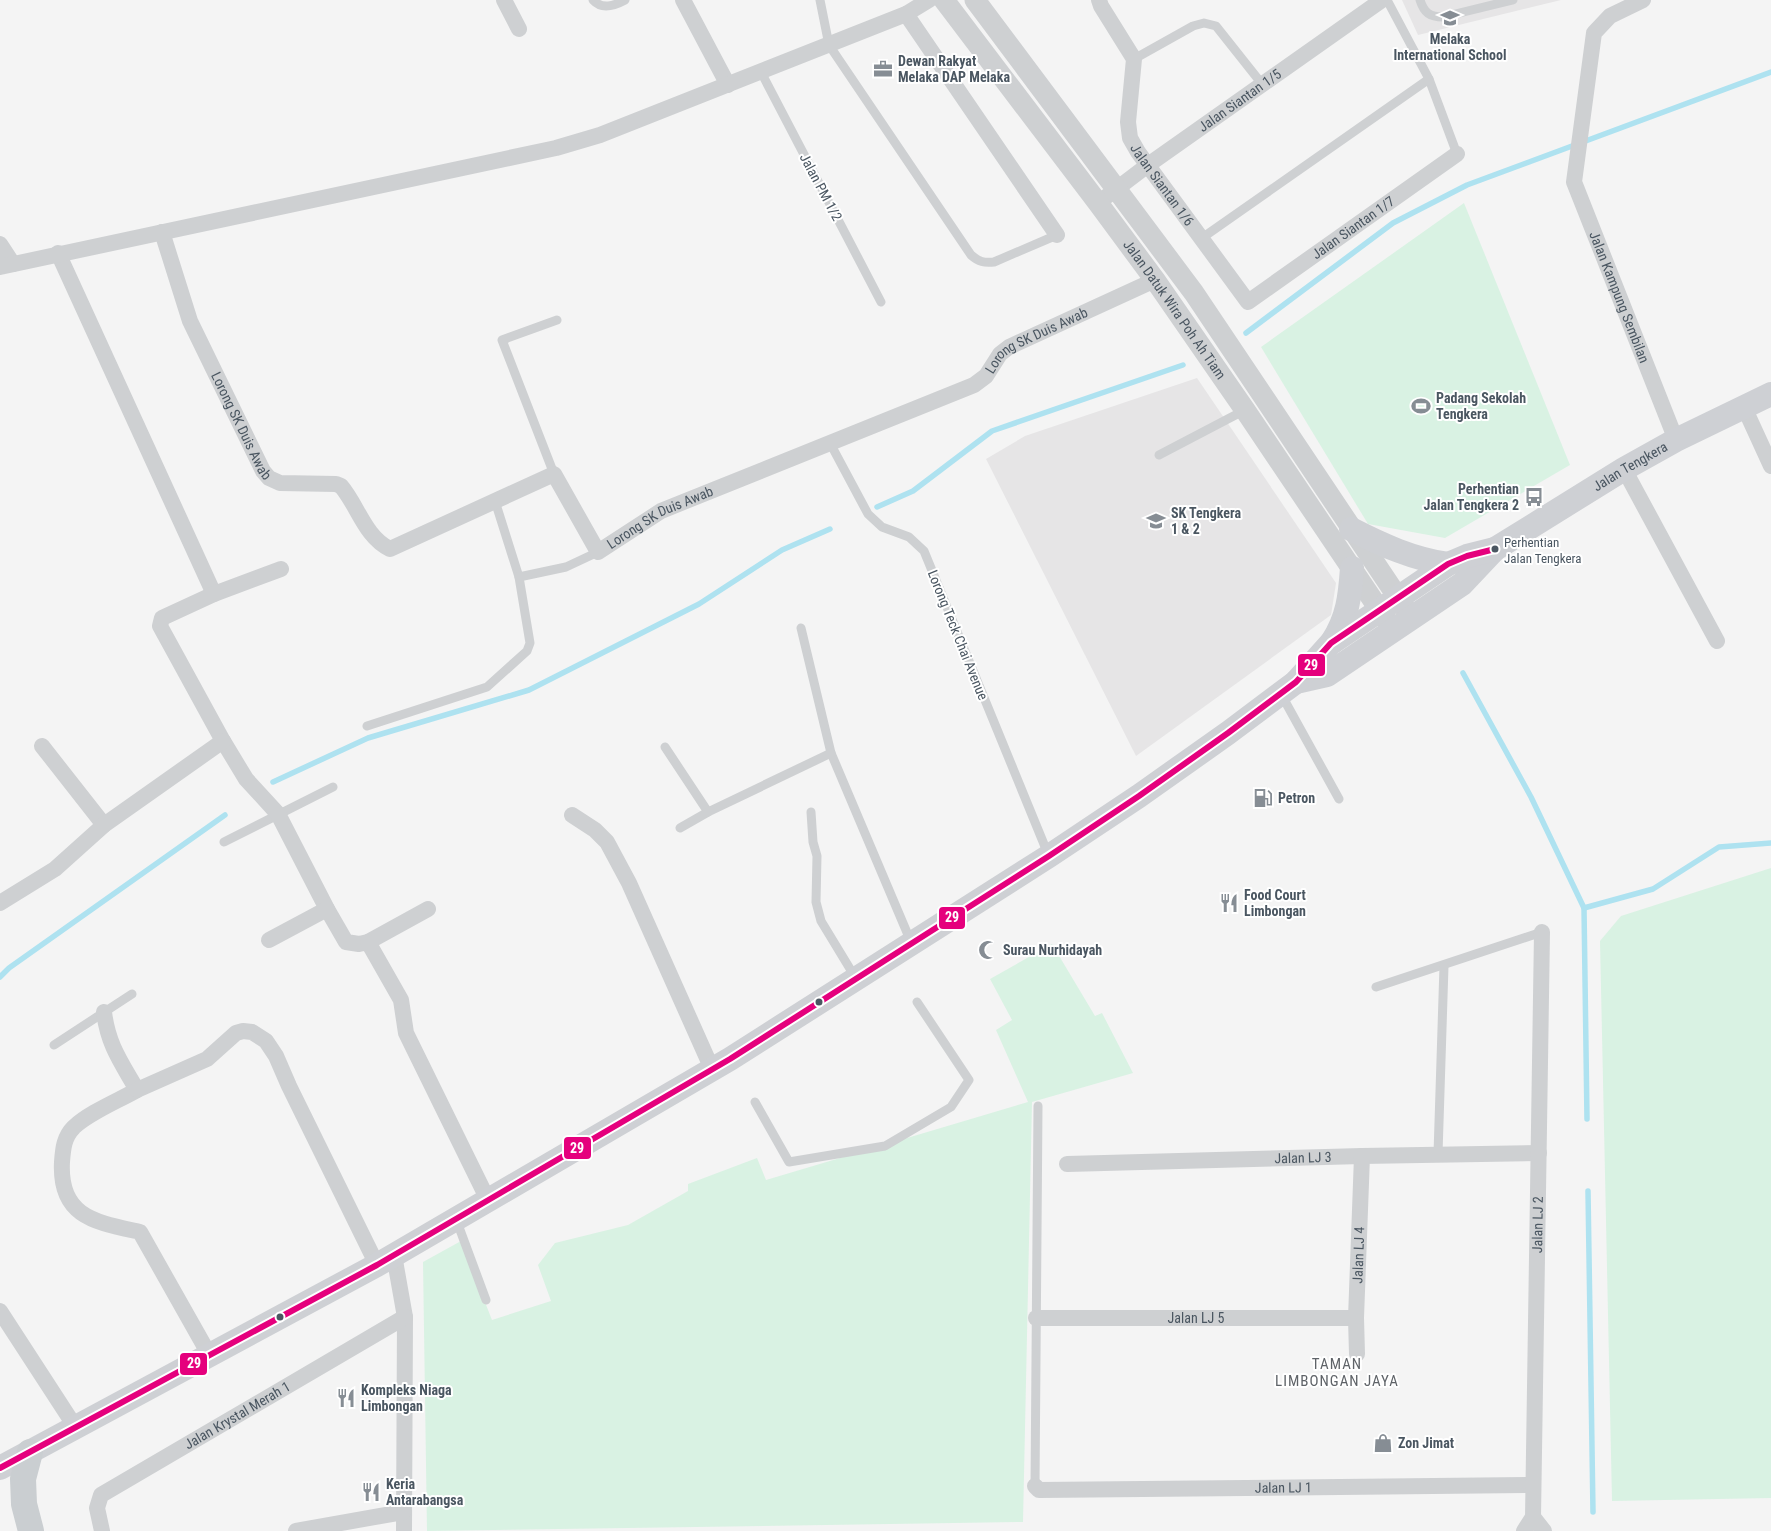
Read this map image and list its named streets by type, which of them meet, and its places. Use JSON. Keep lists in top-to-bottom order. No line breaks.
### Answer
{"streets":{"main road":["Jalan Tengkera"],"street":["Jalan Siantan 1/5","Jalan Siantan 1/6","Jalan Siantan 1/7","Jalan Kampung Sembilan","Jalan Datuk Wira Poh Ah Tiam","Lorong SK Duis Awab","Jalan LJ 3","Jalan LJ 2","Jalan LJ 4","Jalan LJ 5","Jalan Krystal Merah 1","Jalan LJ 1"],"lane":["Jalan PM 1/2","Lorong Teck Chai Avenue"]},"crossings":[["Jalan Siantan 1/5","Jalan Siantan 1/6"],["Jalan Siantan 1/5","Jalan Datuk Wira Poh Ah Tiam"],["Jalan Siantan 1/6","Jalan Siantan 1/7"],["Jalan Kampung Sembilan","Jalan Tengkera"],["Jalan Datuk Wira Poh Ah Tiam","Lorong SK Duis Awab"],["Jalan Datuk Wira Poh Ah Tiam","Jalan Tengkera"],["Lorong SK Duis Awab","Lorong Teck Chai Avenue"],["Jalan Tengkera","Lorong Teck Chai Avenue"],["Jalan LJ 3","Jalan LJ 2"],["Jalan LJ 3","Jalan LJ 4"],["Jalan LJ 2","Jalan LJ 1"],["Jalan LJ 4","Jalan LJ 5"]],"districts":["TAMAN LIMBONGAN JAYA"],"places":{"school or university":["Melaka International School","SK Tengkera 1 & 2"],"office":["Dewan Rakyat Melaka DAP Melaka"],"sports":["Padang Sekolah Tengkera"],"bus stop":["Perhentian Jalan Tengkera 2"],"other":["Perhentian Jalan Tengkera"],"fuel station":["Petron"],"restaurant":["Food Court Limbongan","Kompleks Niaga Limbongan","Keria Antarabangsa"],"mosque":["Surau Nurhidayah"],"shop":["Zon Jimat"]},"lines":["transit line 29"]}
